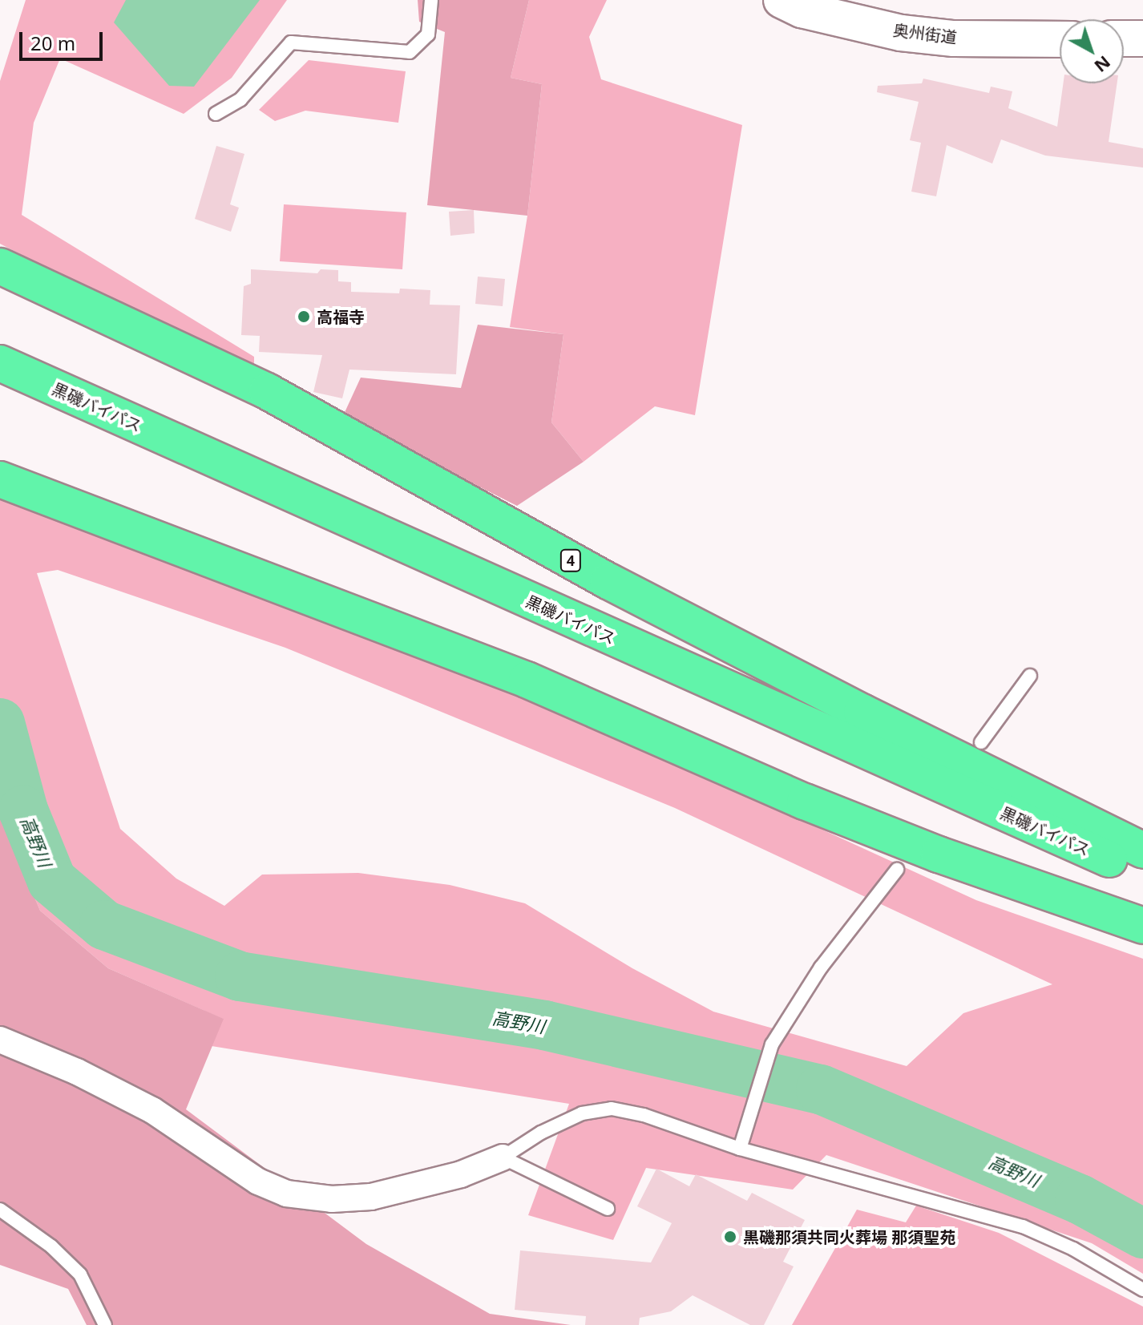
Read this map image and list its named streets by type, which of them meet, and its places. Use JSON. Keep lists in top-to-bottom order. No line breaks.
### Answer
{"streets":{"highway":["黒磯バイパス","4"],"main road":["奥州街道"]},"water":["高野川"],"places":["高福寺","黒磯那須共同火葬場 那須聖苑"],"scale_bar":"20 m","north":"bottom right"}
